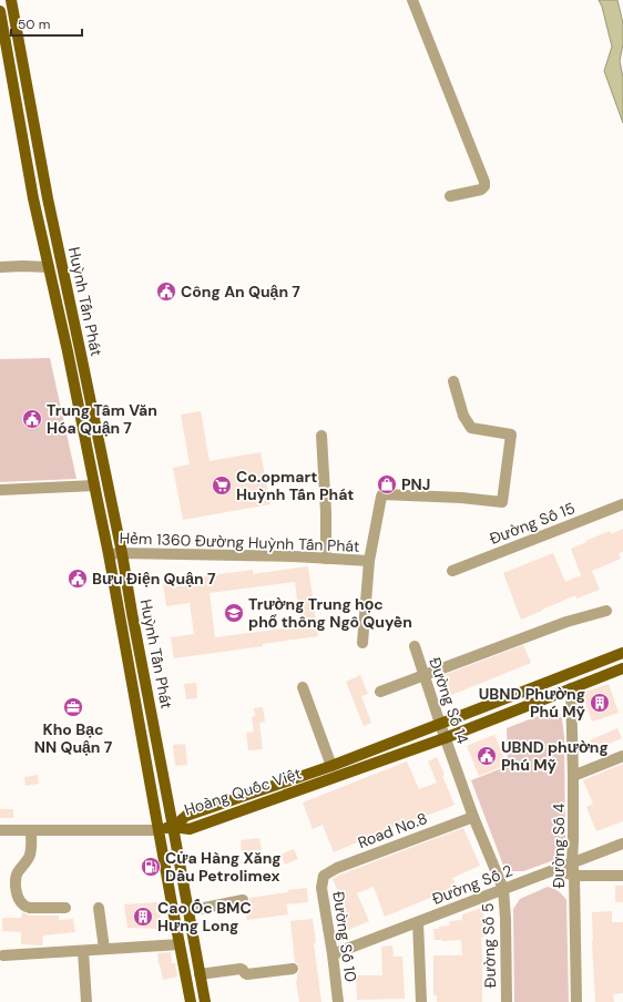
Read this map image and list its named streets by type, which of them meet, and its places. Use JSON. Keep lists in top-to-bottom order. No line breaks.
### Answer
{"streets":{"main road":["Huỳnh Tấn Phát","Hoàng Quốc Việt"],"street":["Đường Số 15","Hẻm 1360 Đường Huỳnh Tấn Phát","Đường Số 14","Road No.8","Đường Số 4","Đường Số 2","Đường Số 10","Đường Số 5"]},"crossings":[["Huỳnh Tấn Phát","Hẻm 1360 Đường Huỳnh Tấn Phát"],["Huỳnh Tấn Phát","Hoàng Quốc Việt"],["Đường Số 14","Hoàng Quốc Việt"],["Đường Số 14","Road No.8"],["Đường Số 14","Đường Số 2"],["Đường Số 14","Đường Số 5"],["Hoàng Quốc Việt","Đường Số 4"],["Road No.8","Đường Số 10"],["Đường Số 4","Đường Số 2"],["Đường Số 2","Đường Số 10"],["Đường Số 2","Đường Số 5"]],"places":{"public building":["Công An Quận 7","Trung Tâm Văn Hóa Quận 7","Bưu Điện Quận 7","UBND phường Phú Mỹ"],"shop":["PNJ"],"supermarket":["Co.opmart Huỳnh Tấn Phát"],"school or university":["Trường Trung học phổ thông Ngô Quyền"],"building":["UBND Phường Phú Mỹ","Cao Ốc BMC Hưng Long"],"office":["Kho Bạc NN Quận 7"],"fuel station":["Cửa Hàng Xăng Dầu Petrolimex"]},"scale_bar":"50 m"}
